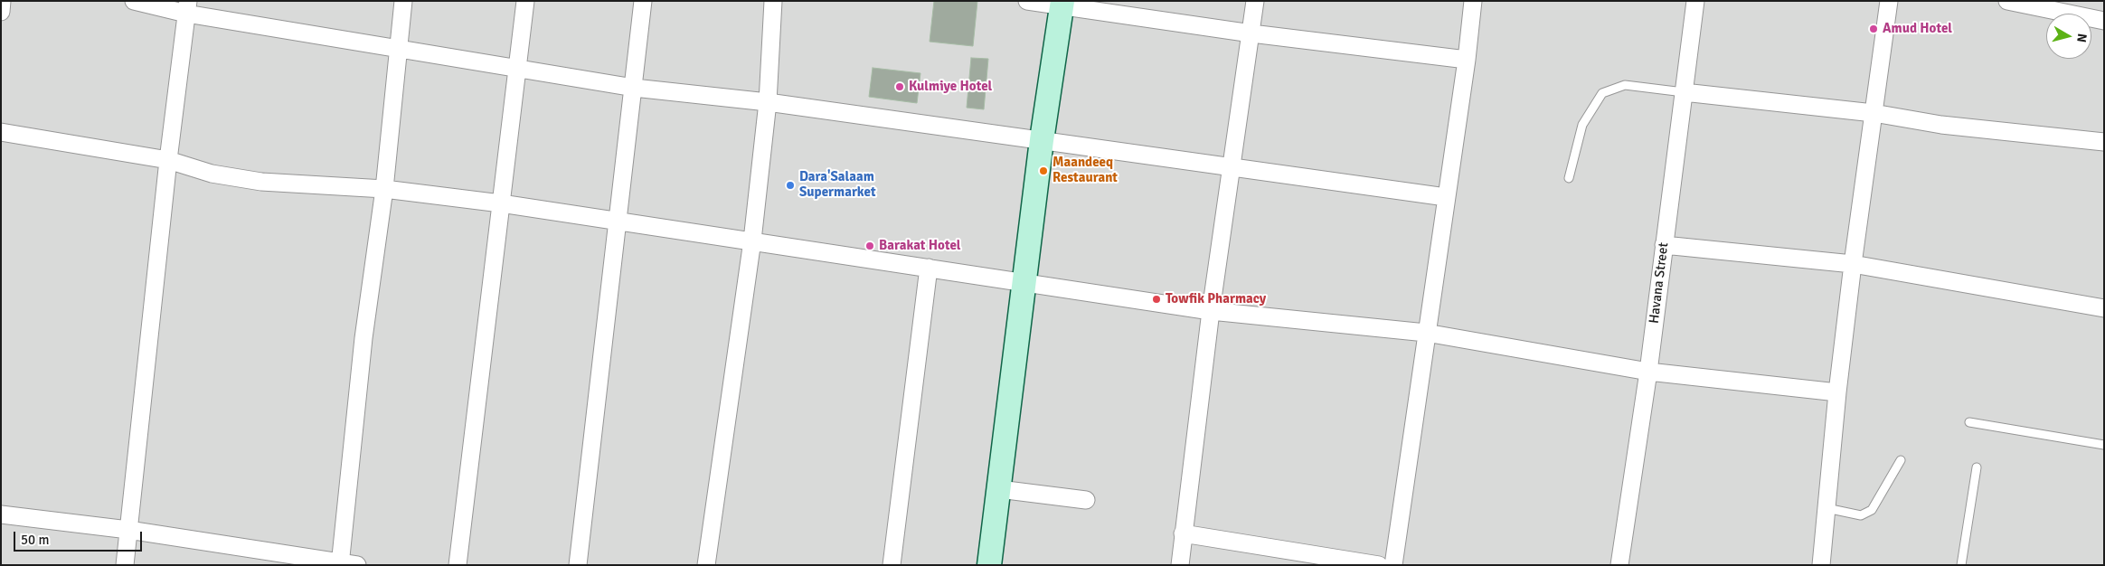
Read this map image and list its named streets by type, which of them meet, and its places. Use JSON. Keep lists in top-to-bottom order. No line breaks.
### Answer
{"streets":{"street":["Havana Street"]},"places":["Amud Hotel","Kulmiye Hotel","Maandeeq Restaurant","Dara'Salaam Supermarket","Barakat Hotel","Towfik Pharmacy"],"scale_bar":"50 m","north":"right"}
